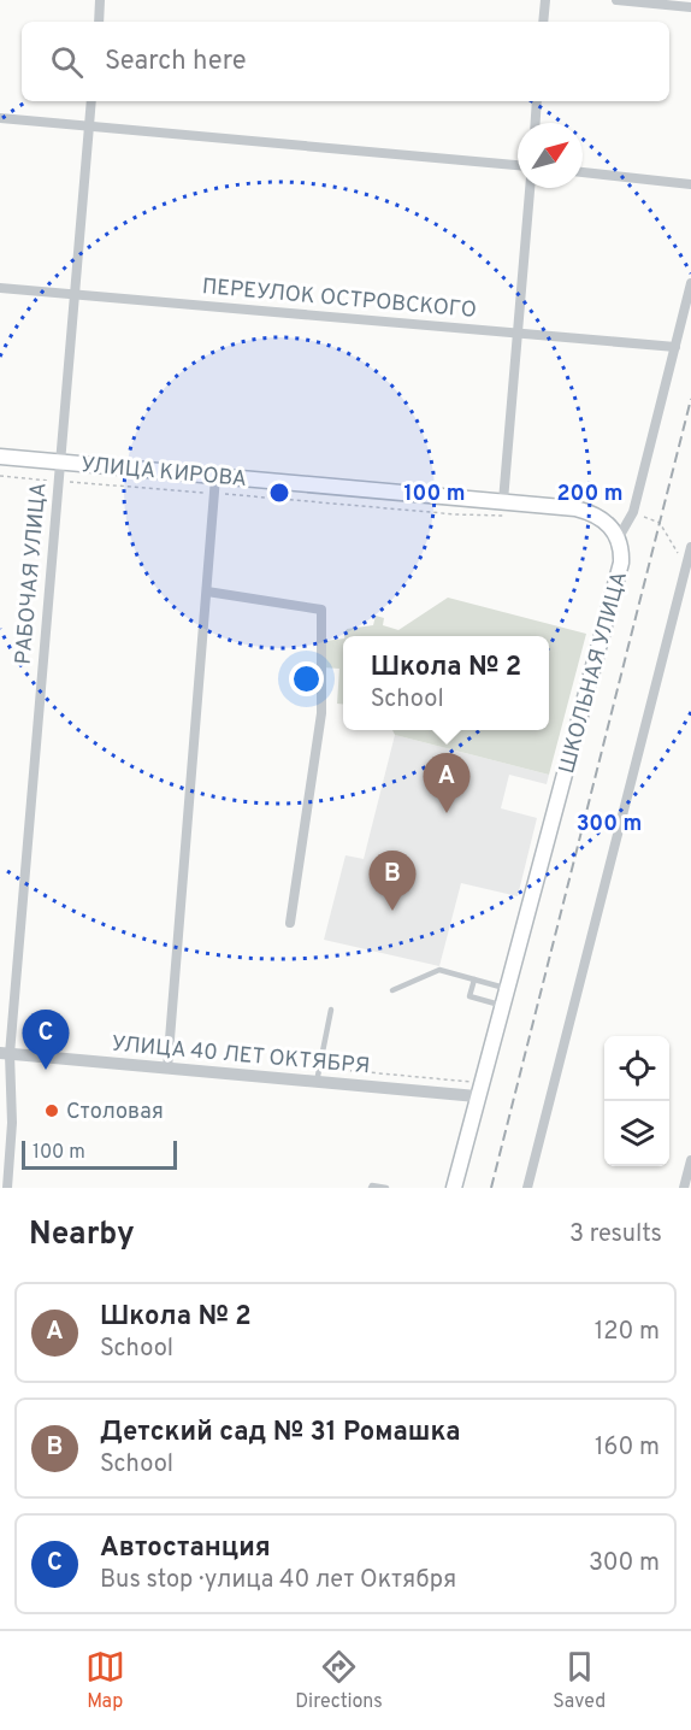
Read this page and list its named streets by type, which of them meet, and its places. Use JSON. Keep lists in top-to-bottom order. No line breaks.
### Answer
{"streets":{"main road":["УЛИЦА КИРОВА","ШКОЛЬНАЯ УЛИЦА"],"street":["ПЕРЕУЛОК ОСТРОВСКОГО","РАБОЧАЯ УЛИЦА","УЛИЦА 40 ЛЕТ ОКТЯБРЯ"]},"crossings":[["ПЕРЕУЛОК ОСТРОВСКОГО","РАБОЧАЯ УЛИЦА"],["ПЕРЕУЛОК ОСТРОВСКОГО","ШКОЛЬНАЯ УЛИЦА"],["УЛИЦА КИРОВА","РАБОЧАЯ УЛИЦА"],["УЛИЦА КИРОВА","ШКОЛЬНАЯ УЛИЦА"],["РАБОЧАЯ УЛИЦА","УЛИЦА 40 ЛЕТ ОКТЯБРЯ"],["ШКОЛЬНАЯ УЛИЦА","УЛИЦА 40 ЛЕТ ОКТЯБРЯ"]],"places":["Столовая"],"scale_bar":"100 m","north":"top right","page":{"search":"Search here","popup":["Школа № 2","School"],"pins":["A","B","C"],"scale":"100 m","heading":["Nearby","3 results"],"list":[{"mark":"A","name":"Школа № 2","note":"School","value":"120 m"},{"mark":"B","name":"Детский сад № 31 Ромашка","note":"School","value":"160 m"},{"mark":"C","name":"Автостанция","note":"Bus stop · улица 40 лет Октября","value":"300 m"}],"nav":["Map","Directions","Saved"]},"rings":["100 m","200 m","300 m"]}
